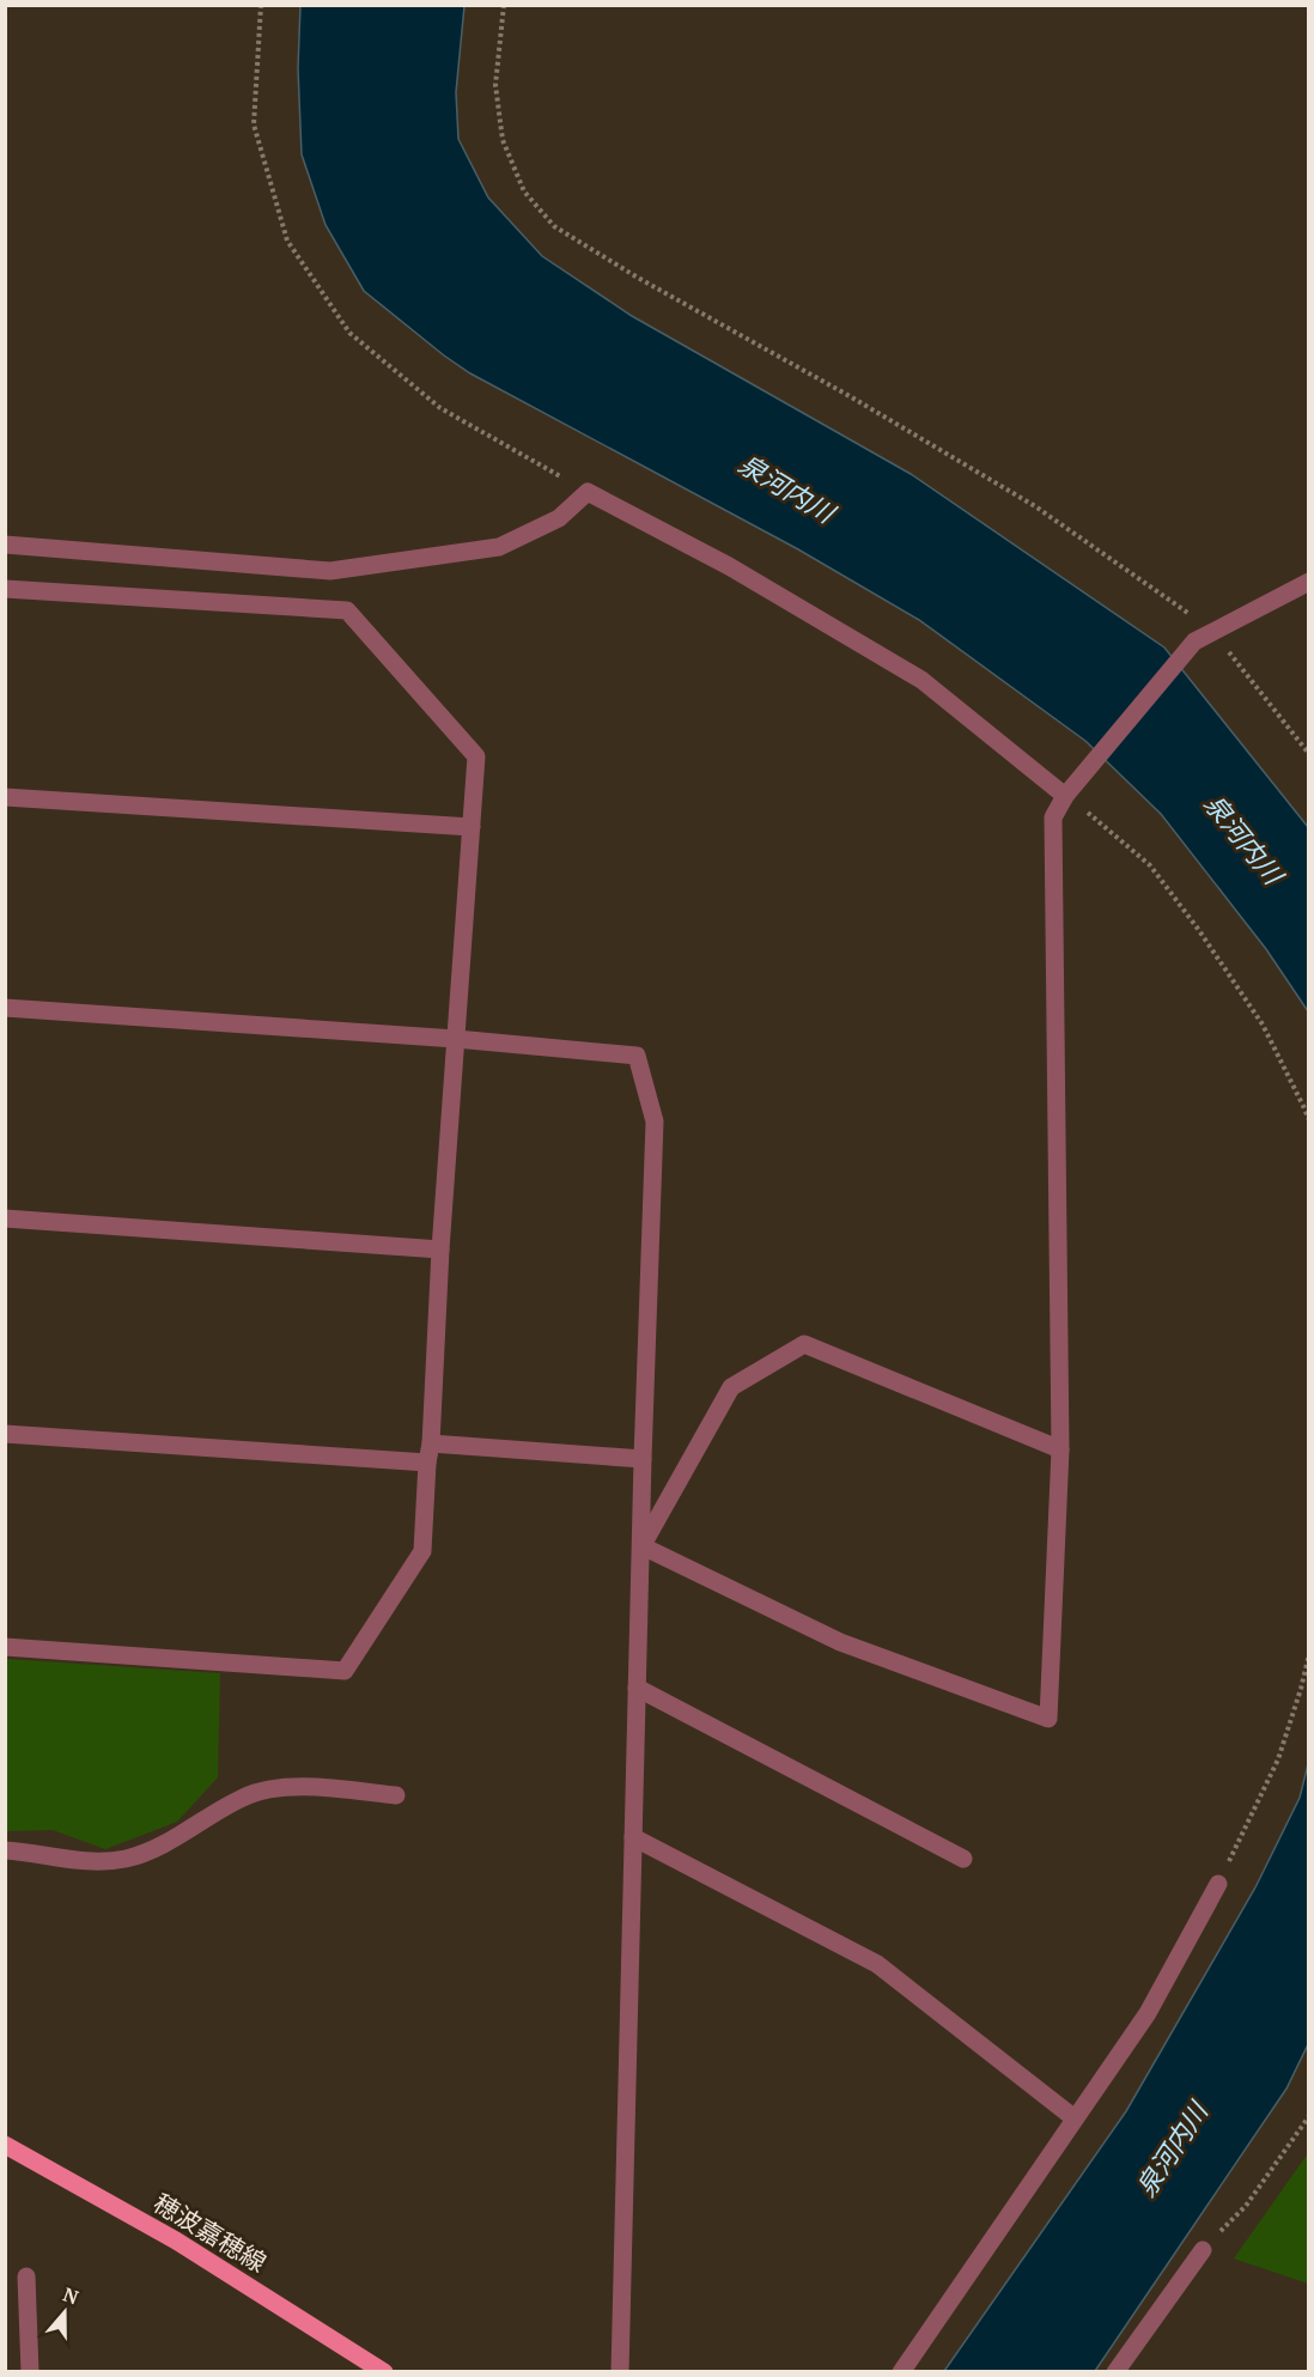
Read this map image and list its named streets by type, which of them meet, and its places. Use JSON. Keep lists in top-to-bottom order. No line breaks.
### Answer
{"streets":{"main road":["穂波嘉穂線"]},"water":["泉河内川"],"north":"top"}
